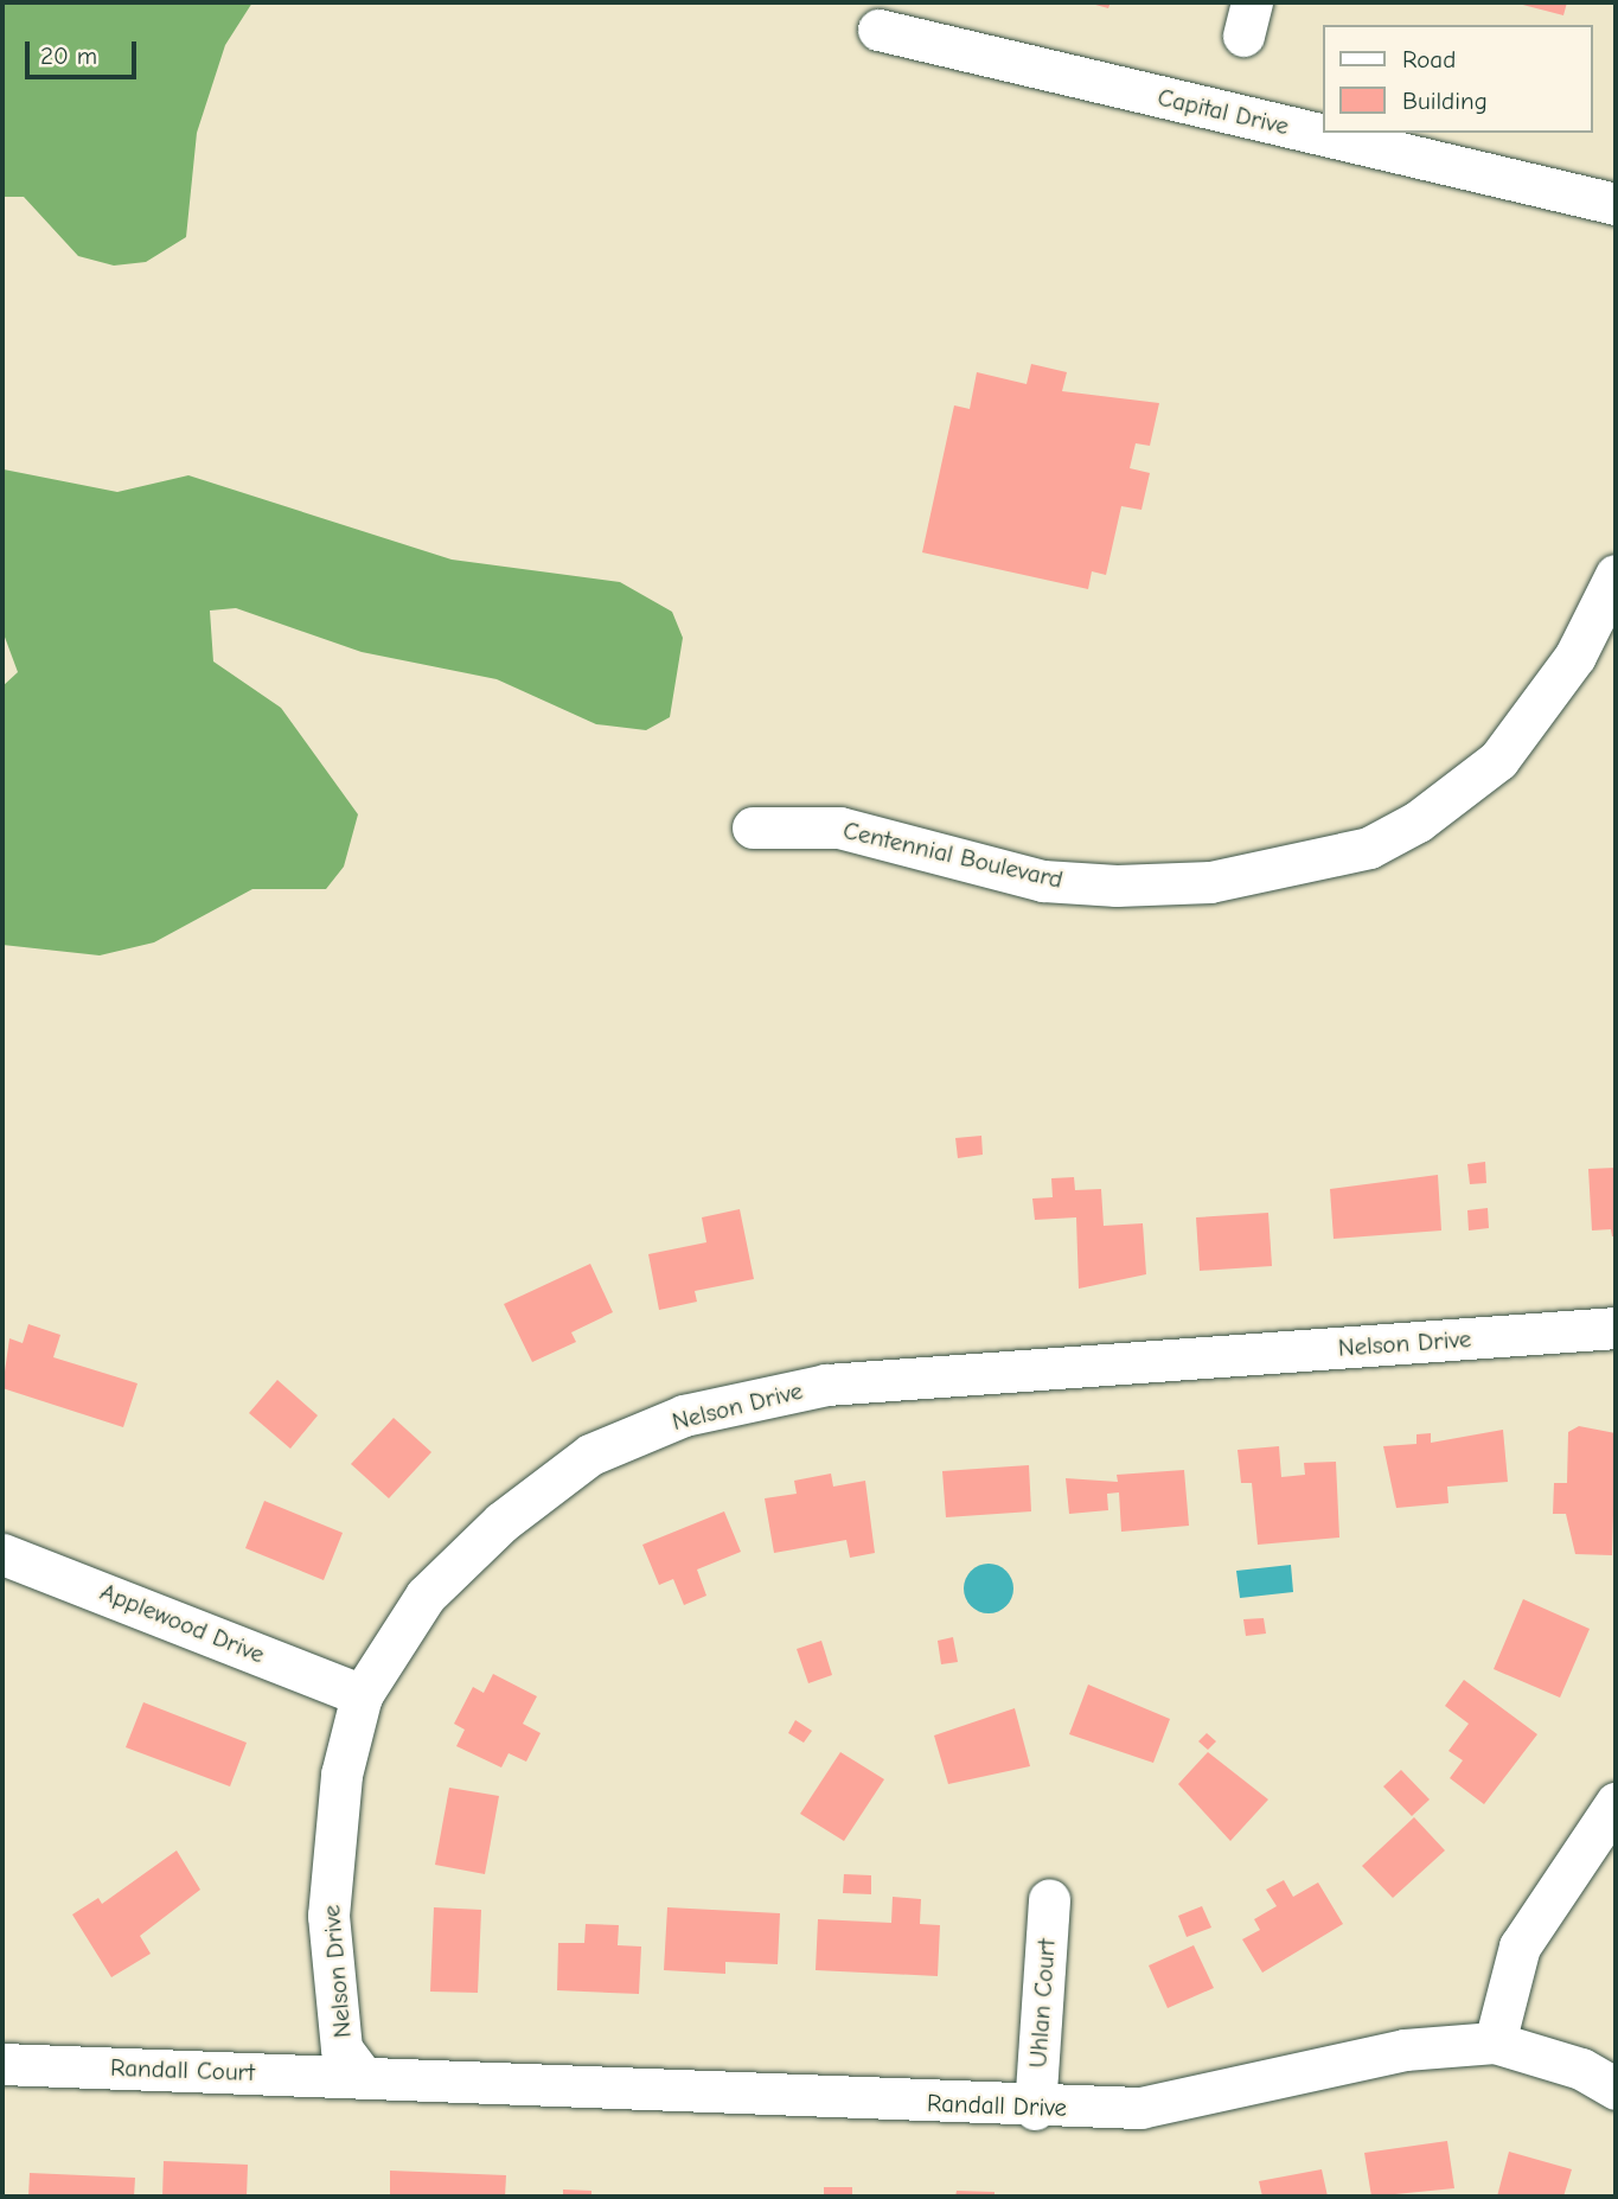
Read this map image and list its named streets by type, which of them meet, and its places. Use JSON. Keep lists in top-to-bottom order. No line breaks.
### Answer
{"streets":{"street":["Capital Drive","Centennial Boulevard","Nelson Drive","Applewood Drive","Uhlan Court","Randall Court","Randall Drive"]},"crossings":[["Nelson Drive","Applewood Drive"],["Nelson Drive","Randall Court"],["Nelson Drive","Randall Drive"],["Uhlan Court","Randall Drive"],["Randall Court","Randall Drive"]],"legend":["Road","Building"],"scale_bar":"20 m"}
